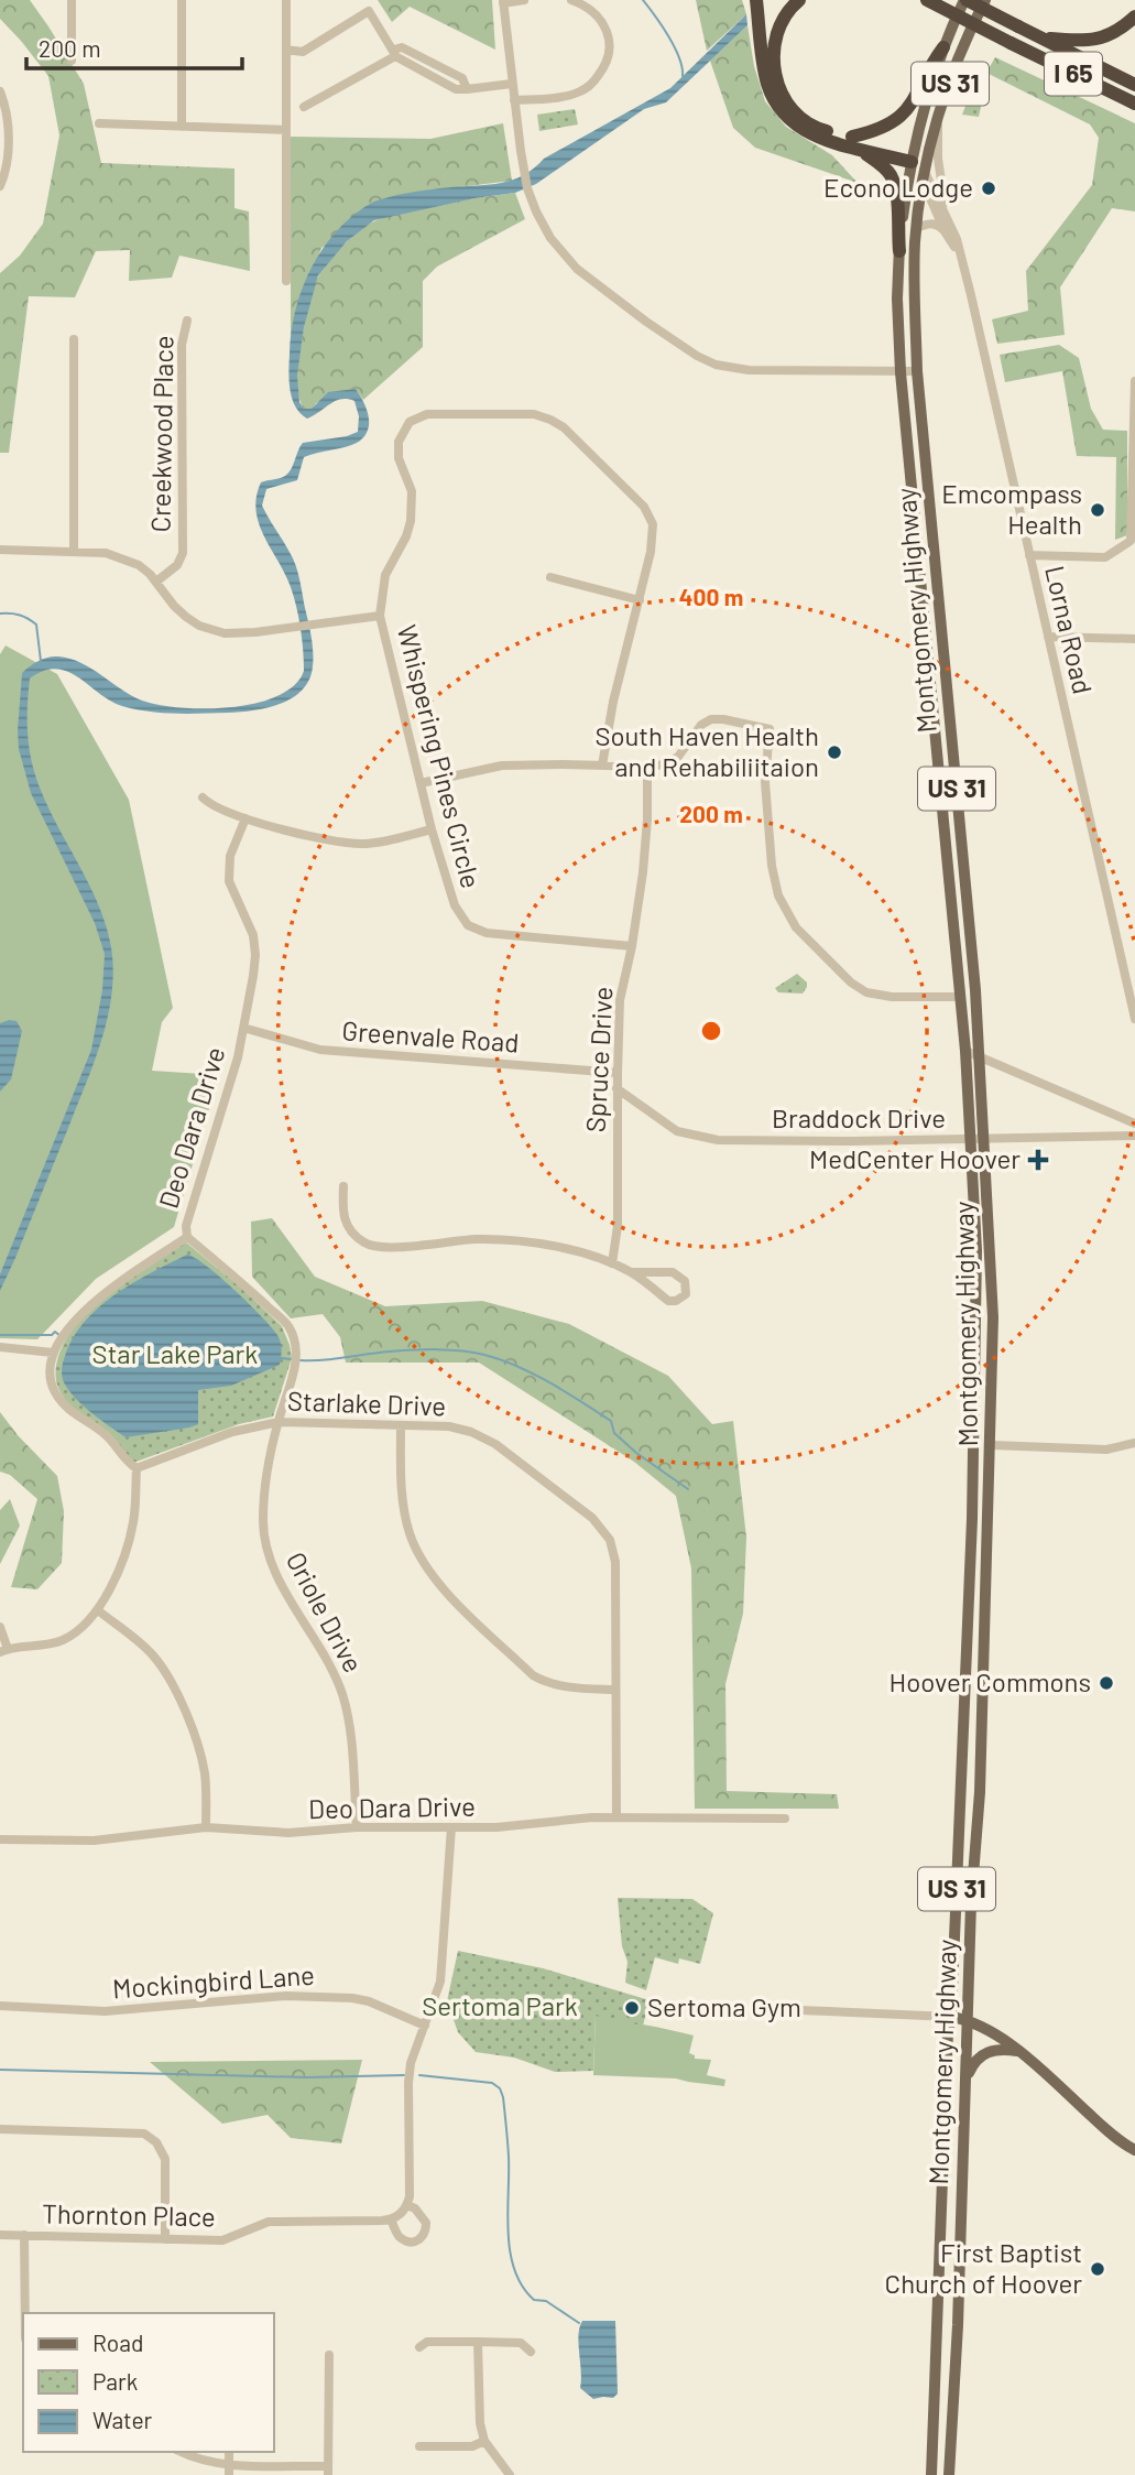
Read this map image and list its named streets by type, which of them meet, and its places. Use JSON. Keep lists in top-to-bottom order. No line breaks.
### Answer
{"streets":{"highway":["I 65"],"main road":["US 31","Montgomery Highway"],"street":["Creekwood Place","Lorna Road","Whispering Pines Circle","Greenvale Road","Spruce Drive","Braddock Drive","Deo Dara Drive","Starlake Drive","Oriole Drive","Mockingbird Lane","Thornton Place"]},"crossings":[["I 65","Montgomery Highway"],["Montgomery Highway","Lorna Road"],["Montgomery Highway","Braddock Drive"],["Whispering Pines Circle","Spruce Drive"],["Greenvale Road","Spruce Drive"],["Greenvale Road","Deo Dara Drive"],["Spruce Drive","Braddock Drive"],["Deo Dara Drive","Starlake Drive"],["Deo Dara Drive","Oriole Drive"],["Starlake Drive","Oriole Drive"]],"parks":["Star Lake Park","Sertoma Park"],"places":{"other":["Econo Lodge","Emcompass Health","South Haven Health and Rehabiliitaion","Hoover Commons","Sertoma Gym","First Baptist Church of Hoover"],"health":["MedCenter Hoover"]},"legend":["Road","Park","Water"],"scale_bar":"200 m","rings":["400 m","200 m"]}
